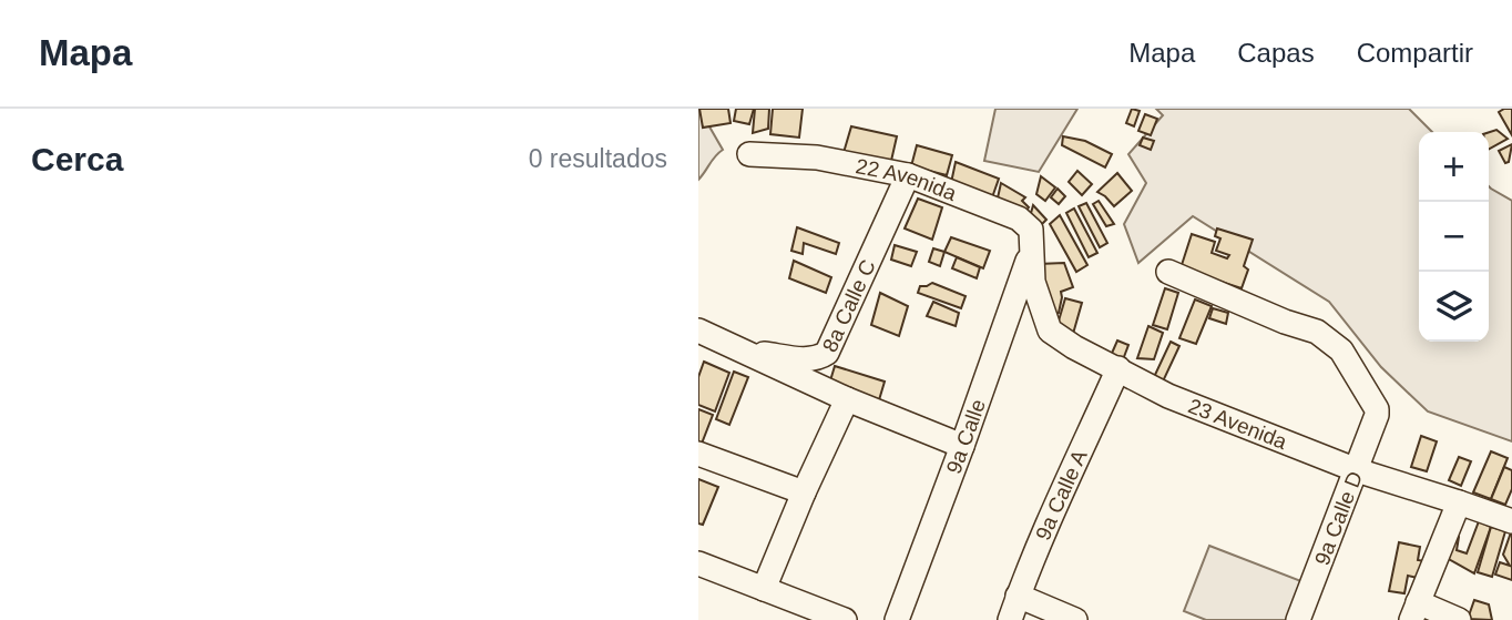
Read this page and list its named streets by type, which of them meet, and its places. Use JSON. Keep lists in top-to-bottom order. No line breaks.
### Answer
{"streets":{"street":["22 Avenida","8a Calle C","23 Avenida","9a Calle","9a Calle A","9a Calle D"]},"crossings":[["22 Avenida","8a Calle C"],["22 Avenida","23 Avenida"],["22 Avenida","9a Calle"],["23 Avenida","9a Calle"],["23 Avenida","9a Calle A"],["23 Avenida","9a Calle D"]],"page":{"header":"Mapa","nav":["Mapa","Capas","Compartir"],"heading":["Cerca","0 resultados"],"map_buttons":["+","−"]}}
